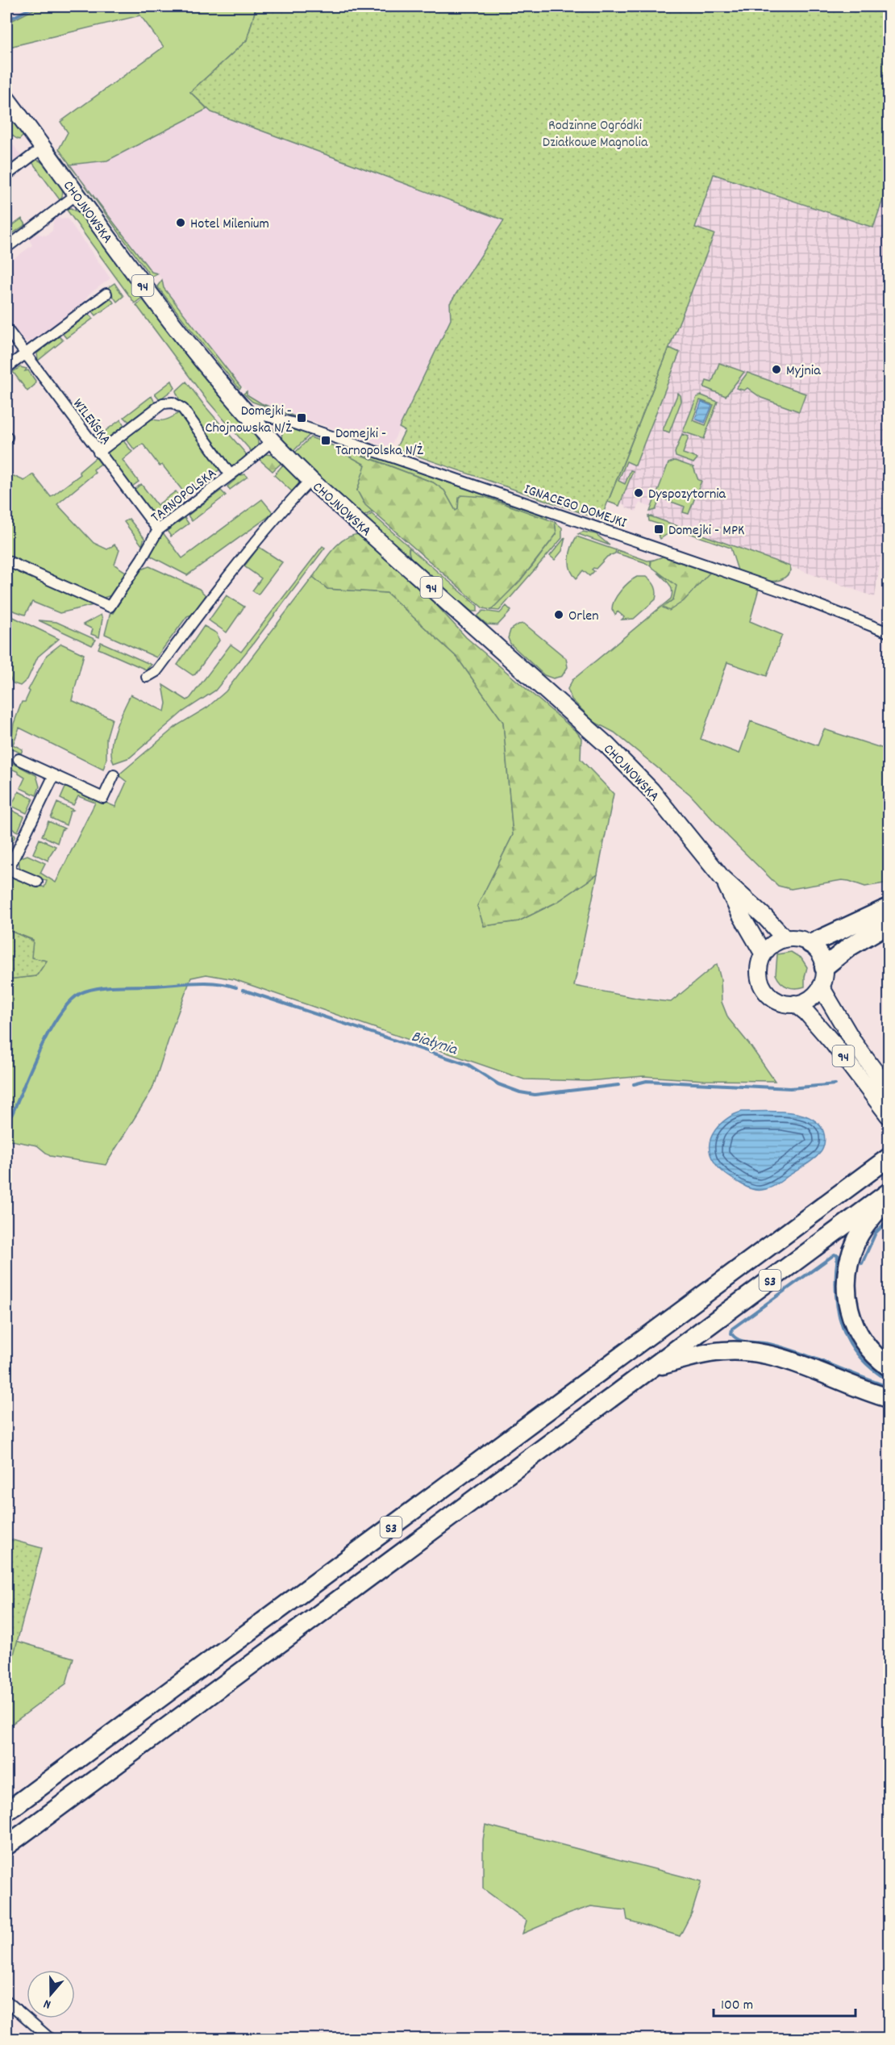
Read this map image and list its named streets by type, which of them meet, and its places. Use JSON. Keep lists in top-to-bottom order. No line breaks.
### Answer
{"streets":{"highway":["S3"],"main road":["CHOJNOWSKA","94"],"street":["WILEŃSKA","TARNOPOLSKA","IGNACEGO DOMEJKI"]},"crossings":[["CHOJNOWSKA","94"],["CHOJNOWSKA","TARNOPOLSKA"],["CHOJNOWSKA","IGNACEGO DOMEJKI"],["WILEŃSKA","TARNOPOLSKA"]],"water":["Białynia"],"parks":["Rodzinne Ogródki Działkowe Magnolia"],"places":{"other":["Hotel Milenium","Myjnia","Dyspozytornia","Orlen"],"transit":["Domejki - Chojnowska N/Ż","Domejki - Tarnopolska N/Ż","Domejki - MPK"]},"scale_bar":"100 m","north":"bottom"}
